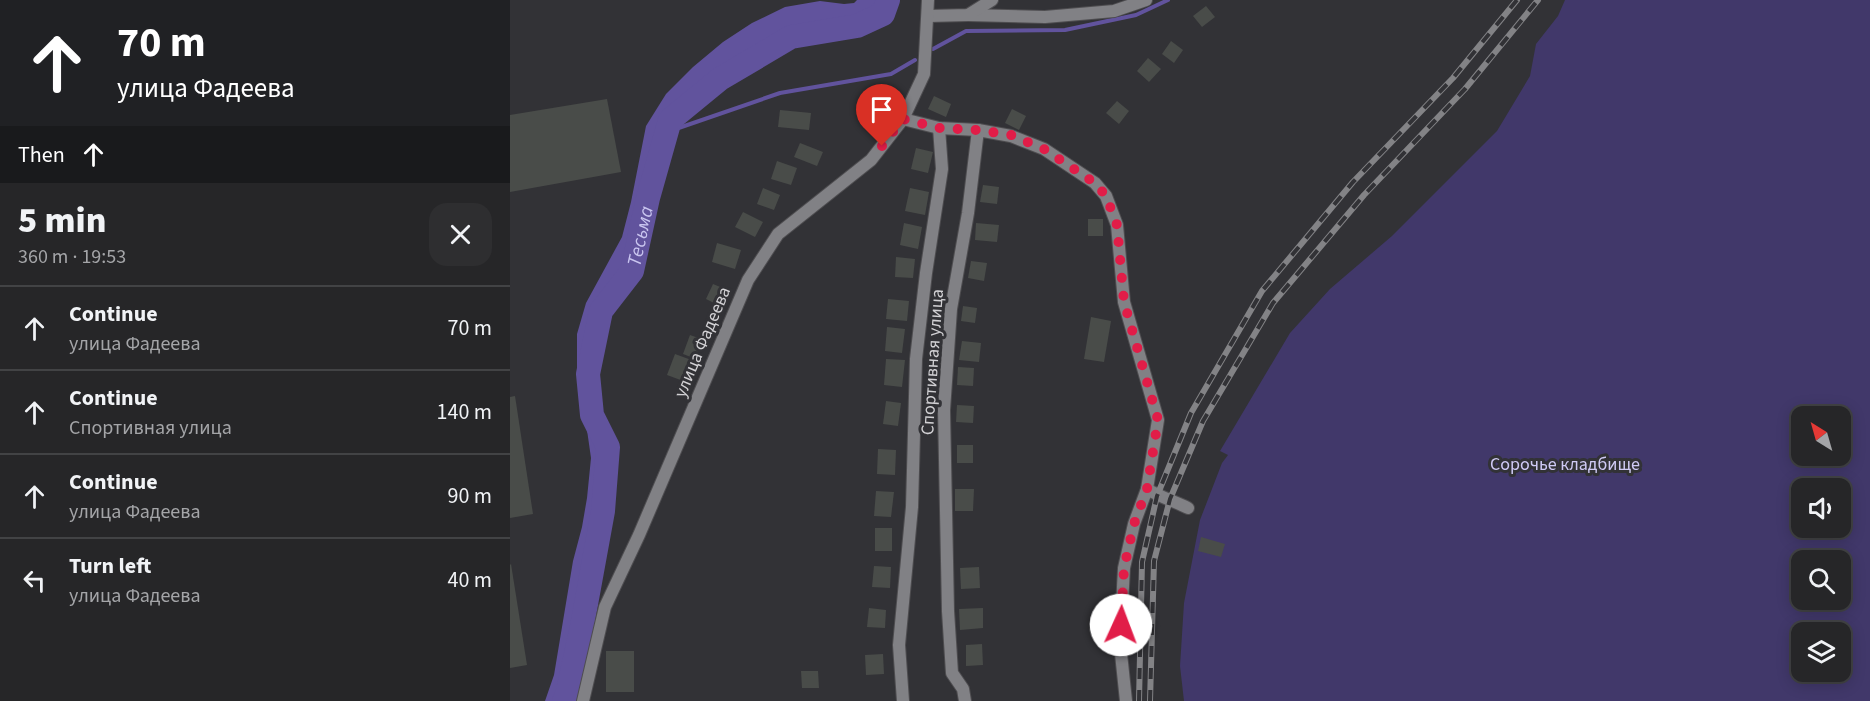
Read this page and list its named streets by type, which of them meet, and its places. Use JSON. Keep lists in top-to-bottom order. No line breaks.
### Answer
{"streets":{"street":["улица Фадеева","Спортивная улица"]},"water":["Тесьма"],"parks":["Сорочье кладбище"],"north":"top left","page":{"turn":["70 m","улица Фадеева"],"then":"Then","heading":["5 min","360 m · 19:53"],"list":[{"name":"Continue","note":"улица Фадеева","value":"70 m"},{"name":"Continue","note":"Спортивная улица","value":"140 m"},{"name":"Continue","note":"улица Фадеева","value":"90 m"},{"name":"Turn left","note":"улица Фадеева","value":"40 m"}]}}
